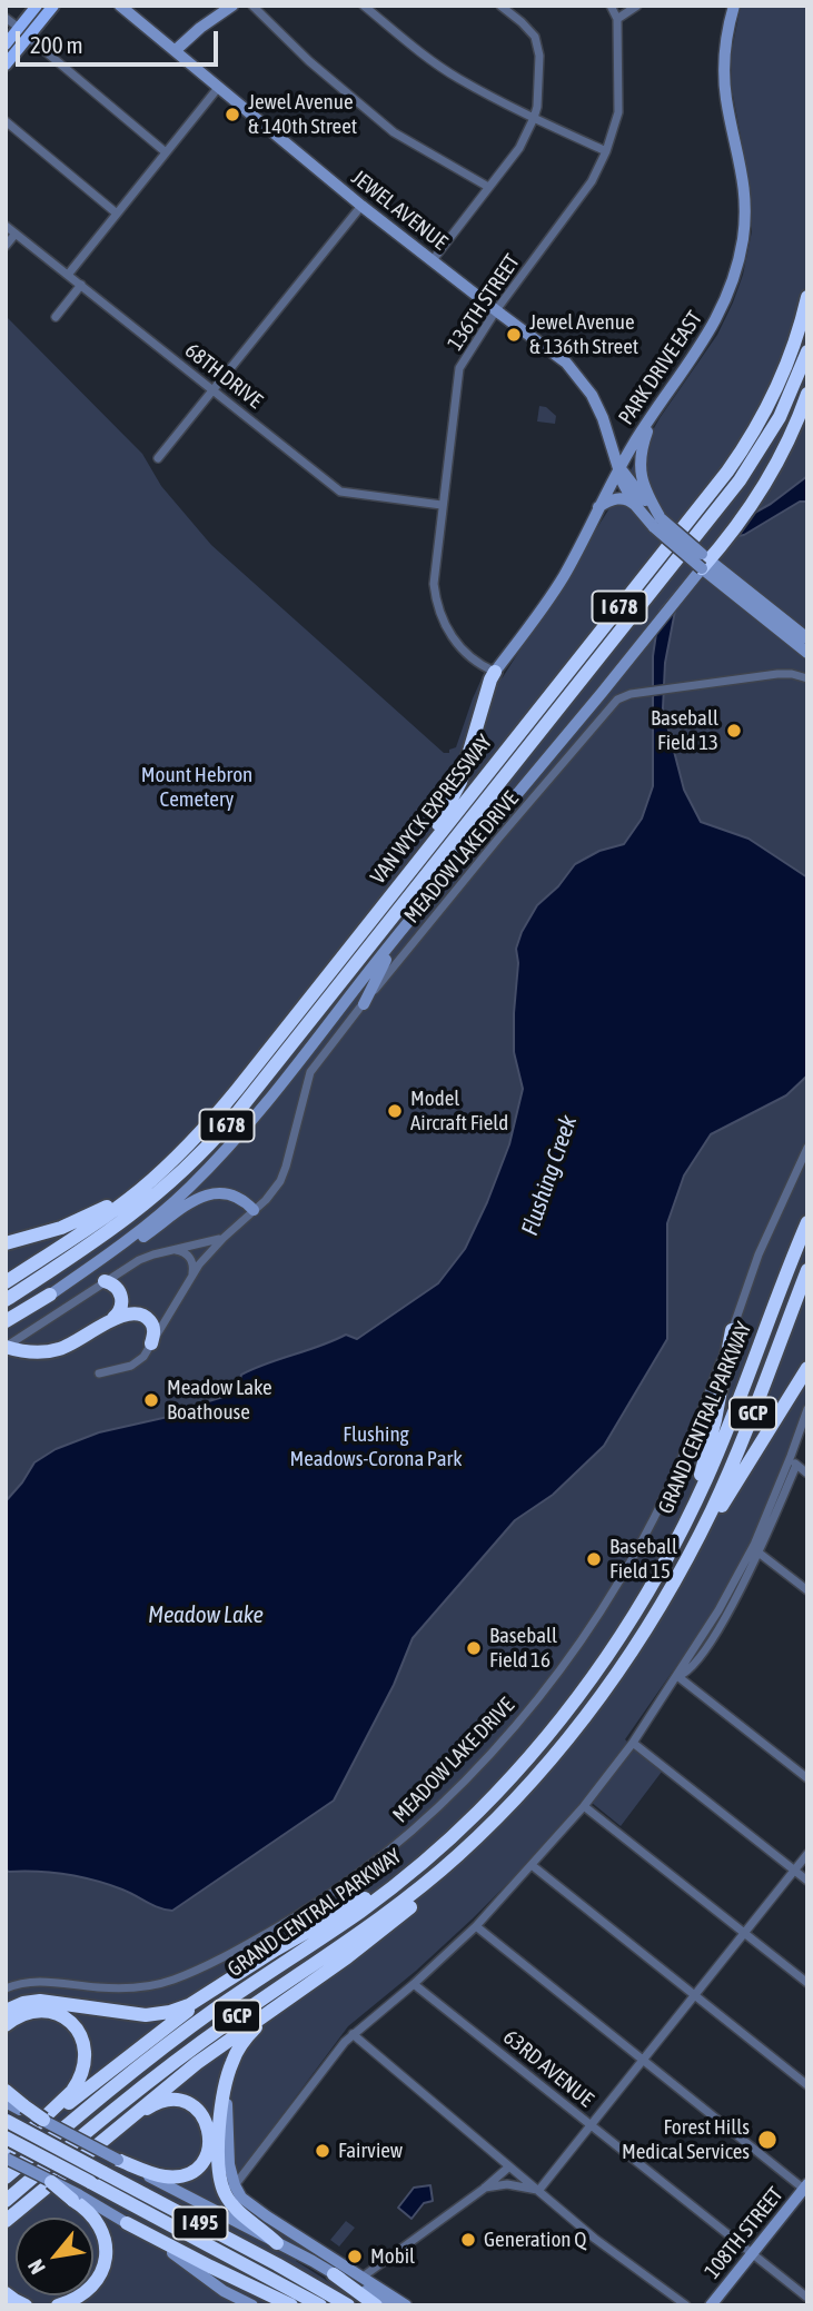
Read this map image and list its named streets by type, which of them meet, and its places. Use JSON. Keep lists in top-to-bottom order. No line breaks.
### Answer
{"streets":{"highway":["I 678","VAN WYCK EXPRESSWAY","GCP","GRAND CENTRAL PARKWAY","I 495"],"street":["JEWEL AVENUE","136TH STREET","PARK DRIVE EAST","68TH DRIVE","MEADOW LAKE DRIVE","63RD AVENUE","108TH STREET"]},"crossings":[["JEWEL AVENUE","136TH STREET"],["JEWEL AVENUE","PARK DRIVE EAST"],["136TH STREET","PARK DRIVE EAST"],["136TH STREET","68TH DRIVE"],["63RD AVENUE","108TH STREET"]],"water":["Flushing Creek","Meadow Lake"],"parks":["Mount Hebron Cemetery","Flushing Meadows-Corona Park"],"places":["Jewel Avenue & 140th Street","Jewel Avenue & 136th Street","Baseball Field 13","Model Aircraft Field","Meadow Lake Boathouse","Baseball Field 15","Baseball Field 16","Forest Hills Medical Services","Fairview","Generation Q","Mobil"],"scale_bar":"200 m","north":"bottom left"}
